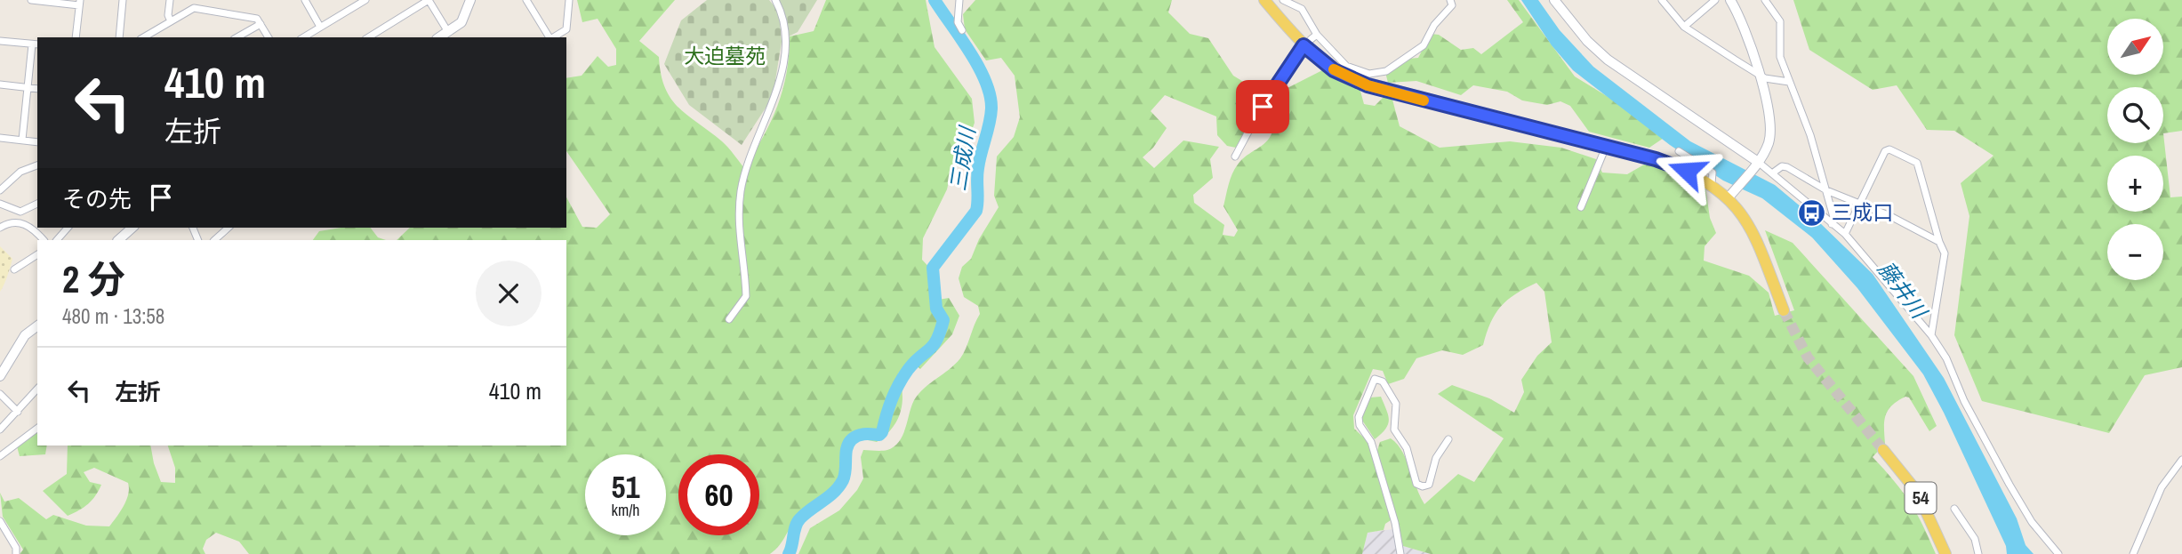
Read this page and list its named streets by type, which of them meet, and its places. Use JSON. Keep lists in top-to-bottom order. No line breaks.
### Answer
{"streets":{"main road":["54"]},"water":["三成川","藤井川"],"parks":["大迫墓苑"],"places":{"bus stop":["三成口"]},"north":"top right","page":{"map_buttons":["+","−"],"turn":["410 m","左折"],"then":"その先","heading":["2 分","480 m · 13:58"],"list":[{"name":"左折","value":"410 m"}],"speed":"51 km/h","limit":"60"}}
